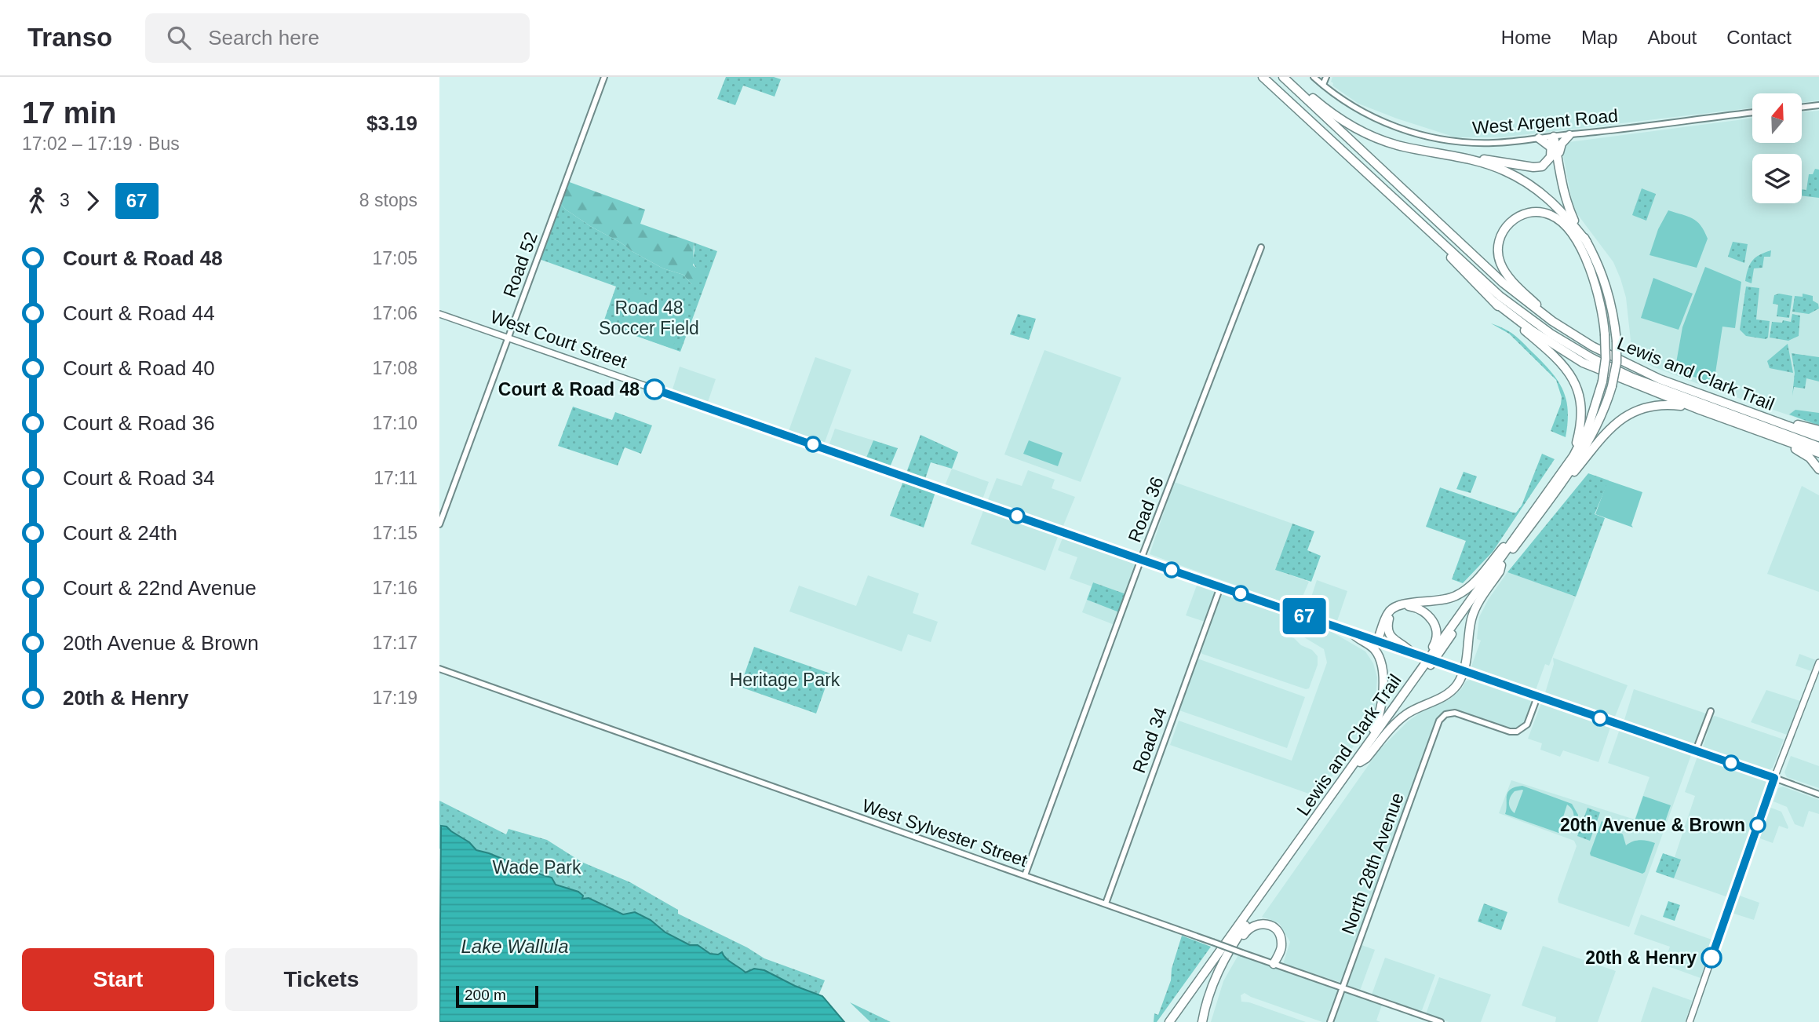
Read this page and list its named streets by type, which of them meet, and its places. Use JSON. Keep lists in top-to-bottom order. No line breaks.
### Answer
{"streets":{"highway":["Lewis and Clark Trail"],"main road":["West Court Street"],"street":["West Argent Road","Road 52","Road 36","Road 34","West Sylvester Street","North 28th Avenue"]},"crossings":[["Road 52","West Court Street"],["West Court Street","Road 36"],["West Court Street","Road 34"],["West Court Street","North 28th Avenue"],["Road 36","West Sylvester Street"],["Road 34","West Sylvester Street"],["West Sylvester Street","North 28th Avenue"]],"water":["Lake Wallula"],"parks":["Road 48 Soccer Field","Heritage Park","Wade Park"],"places":["Court & Road 48","20th Avenue & Brown","20th & Henry"],"lines":["bus line 67"],"scale_bar":"200 m","north":"top","page":{"header":"Transo","search":"Search here","nav":["Home","Map","About","Contact"],"heading":["17 min","17:02 – 17:19 · Bus","$3.19"],"on_map":"67","legs":["3","67","8 stops"],"list":[{"name":"Court & Road 48","value":"17:05"},{"name":"Court & Road 44","value":"17:06"},{"name":"Court & Road 40","value":"17:08"},{"name":"Court & Road 36","value":"17:10"},{"name":"Court & Road 34","value":"17:11"},{"name":"Court & 24th","value":"17:15"},{"name":"Court & 22nd Avenue","value":"17:16"},{"name":"20th Avenue & Brown","value":"17:17"},{"name":"20th & Henry","value":"17:19"}],"buttons":["Start","Tickets"],"scale":"200 m"}}
